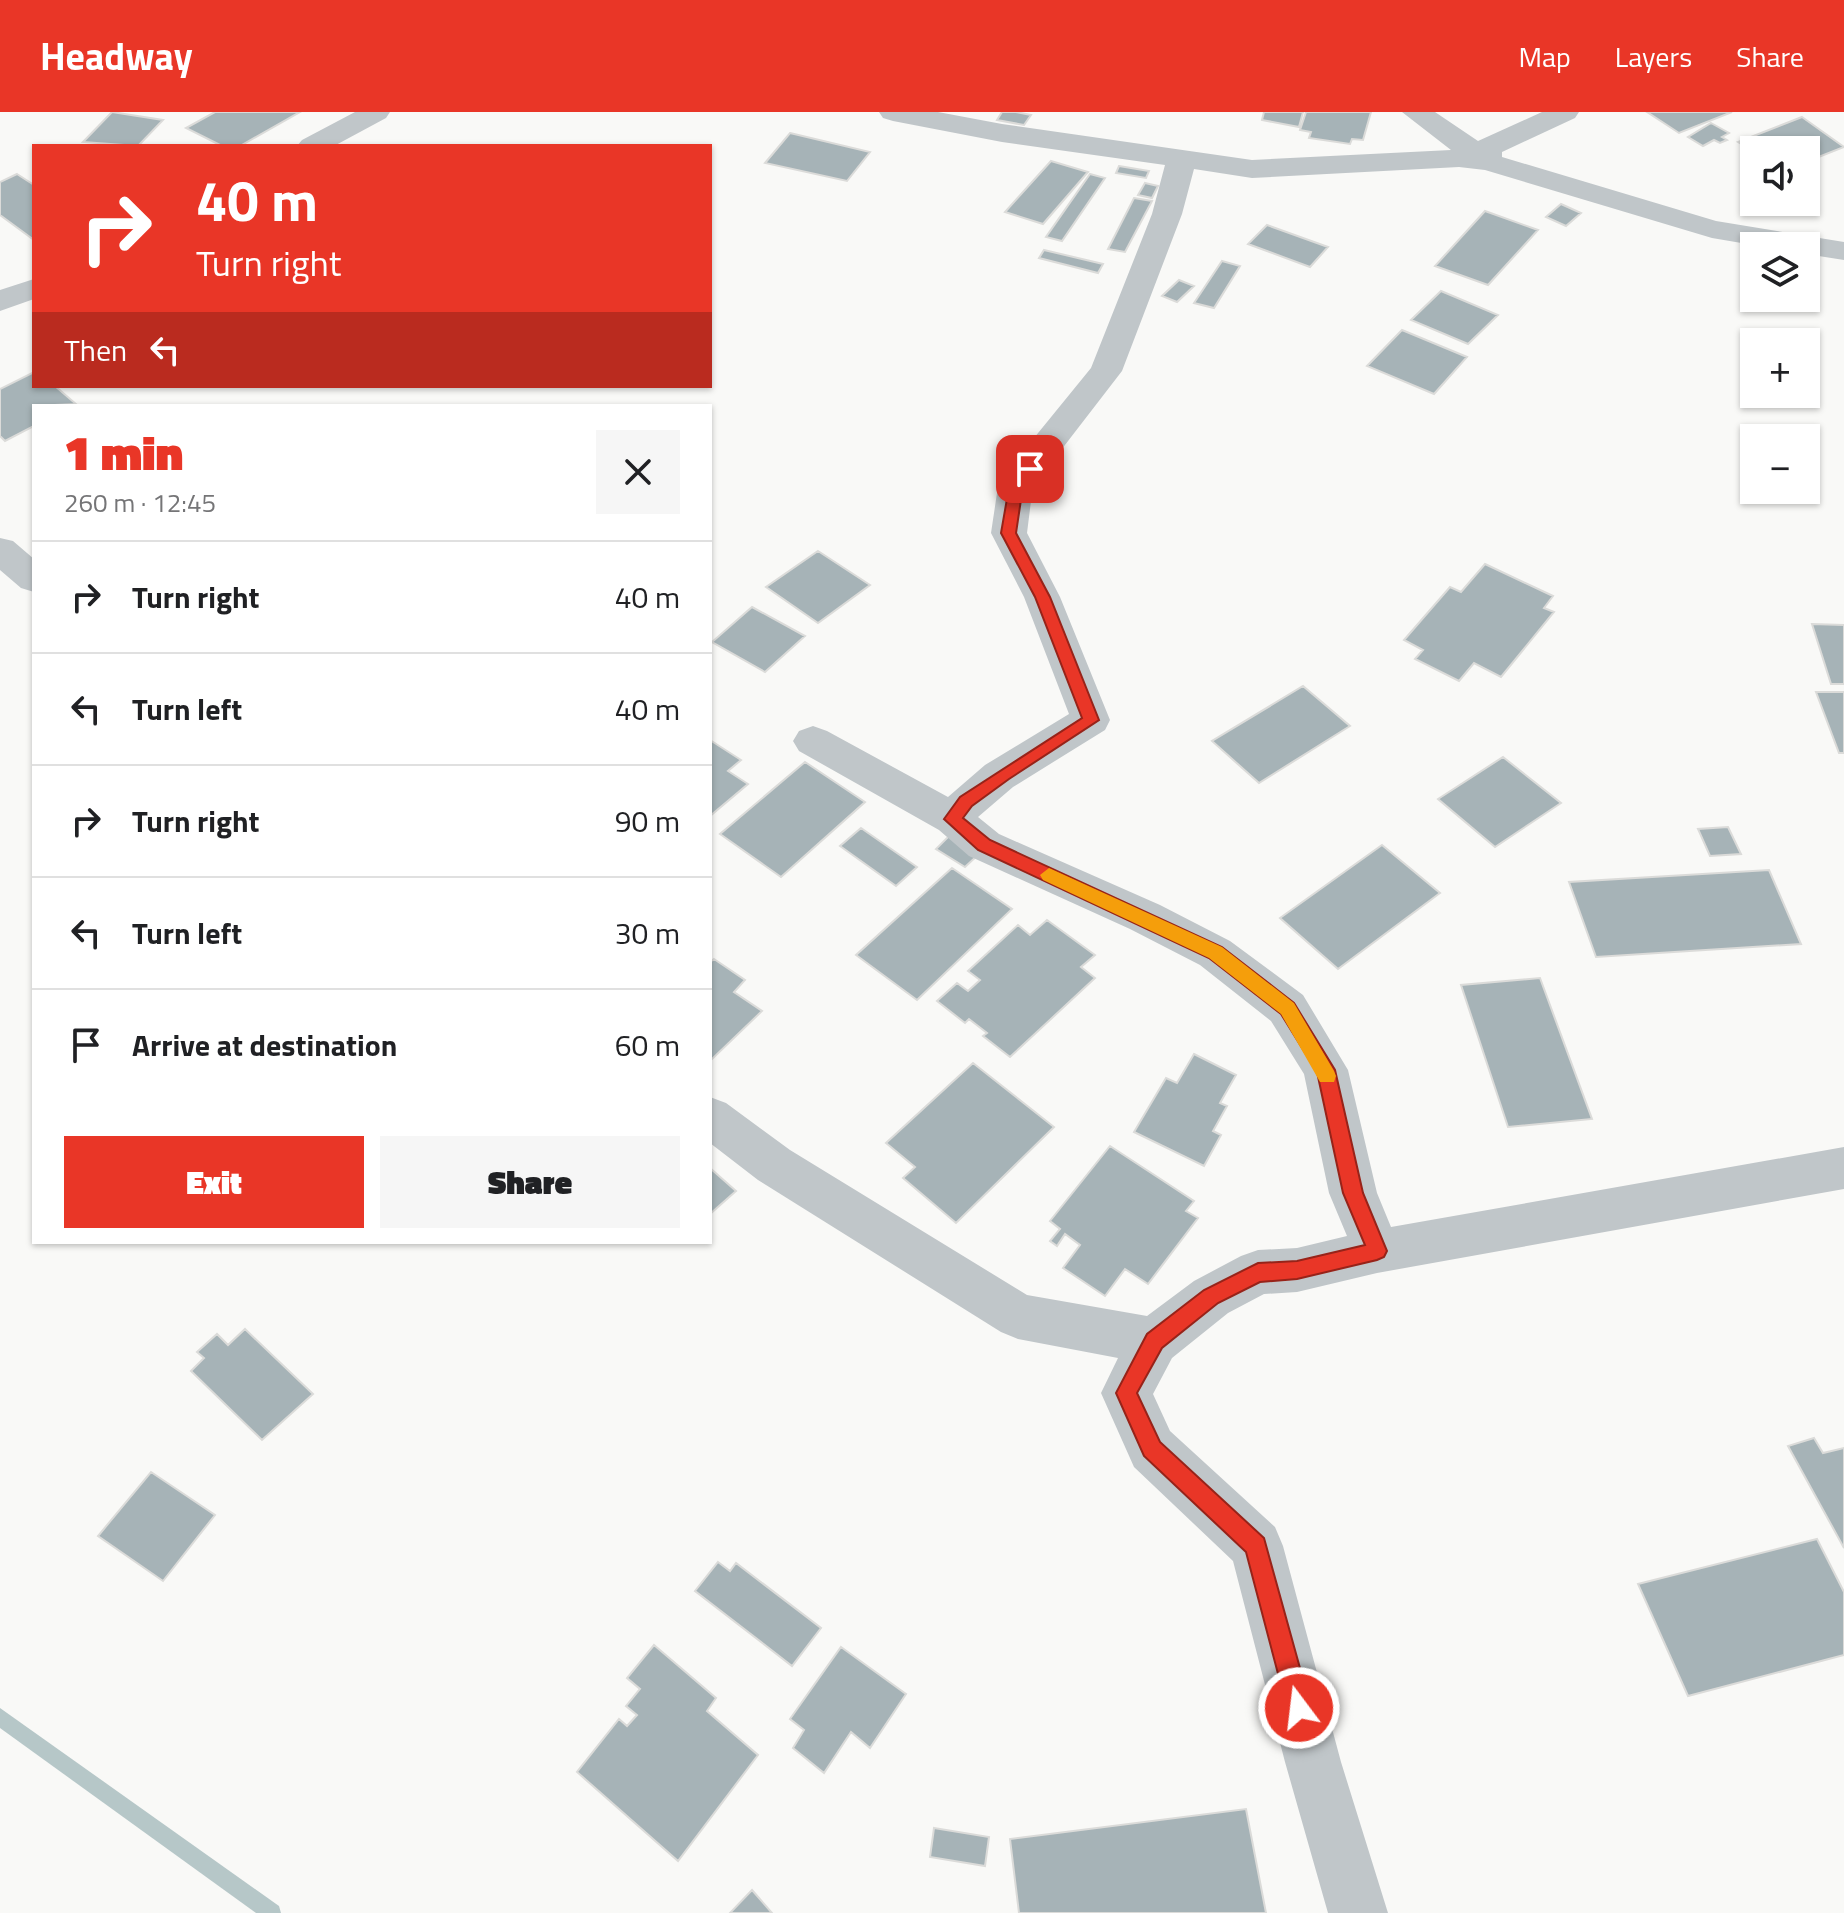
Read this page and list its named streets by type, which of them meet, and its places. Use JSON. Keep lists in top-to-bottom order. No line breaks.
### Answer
{"page":{"header":"Headway","nav":["Map","Layers","Share"],"map_buttons":["+","−"],"turn":["40 m","Turn right"],"then":"Then","heading":["1 min","260 m · 12:45"],"list":[{"name":"Turn right","value":"40 m"},{"name":"Turn left","value":"40 m"},{"name":"Turn right","value":"90 m"},{"name":"Turn left","value":"30 m"},{"name":"Arrive at destination","value":"60 m"}],"buttons":["Exit","Share"]}}
